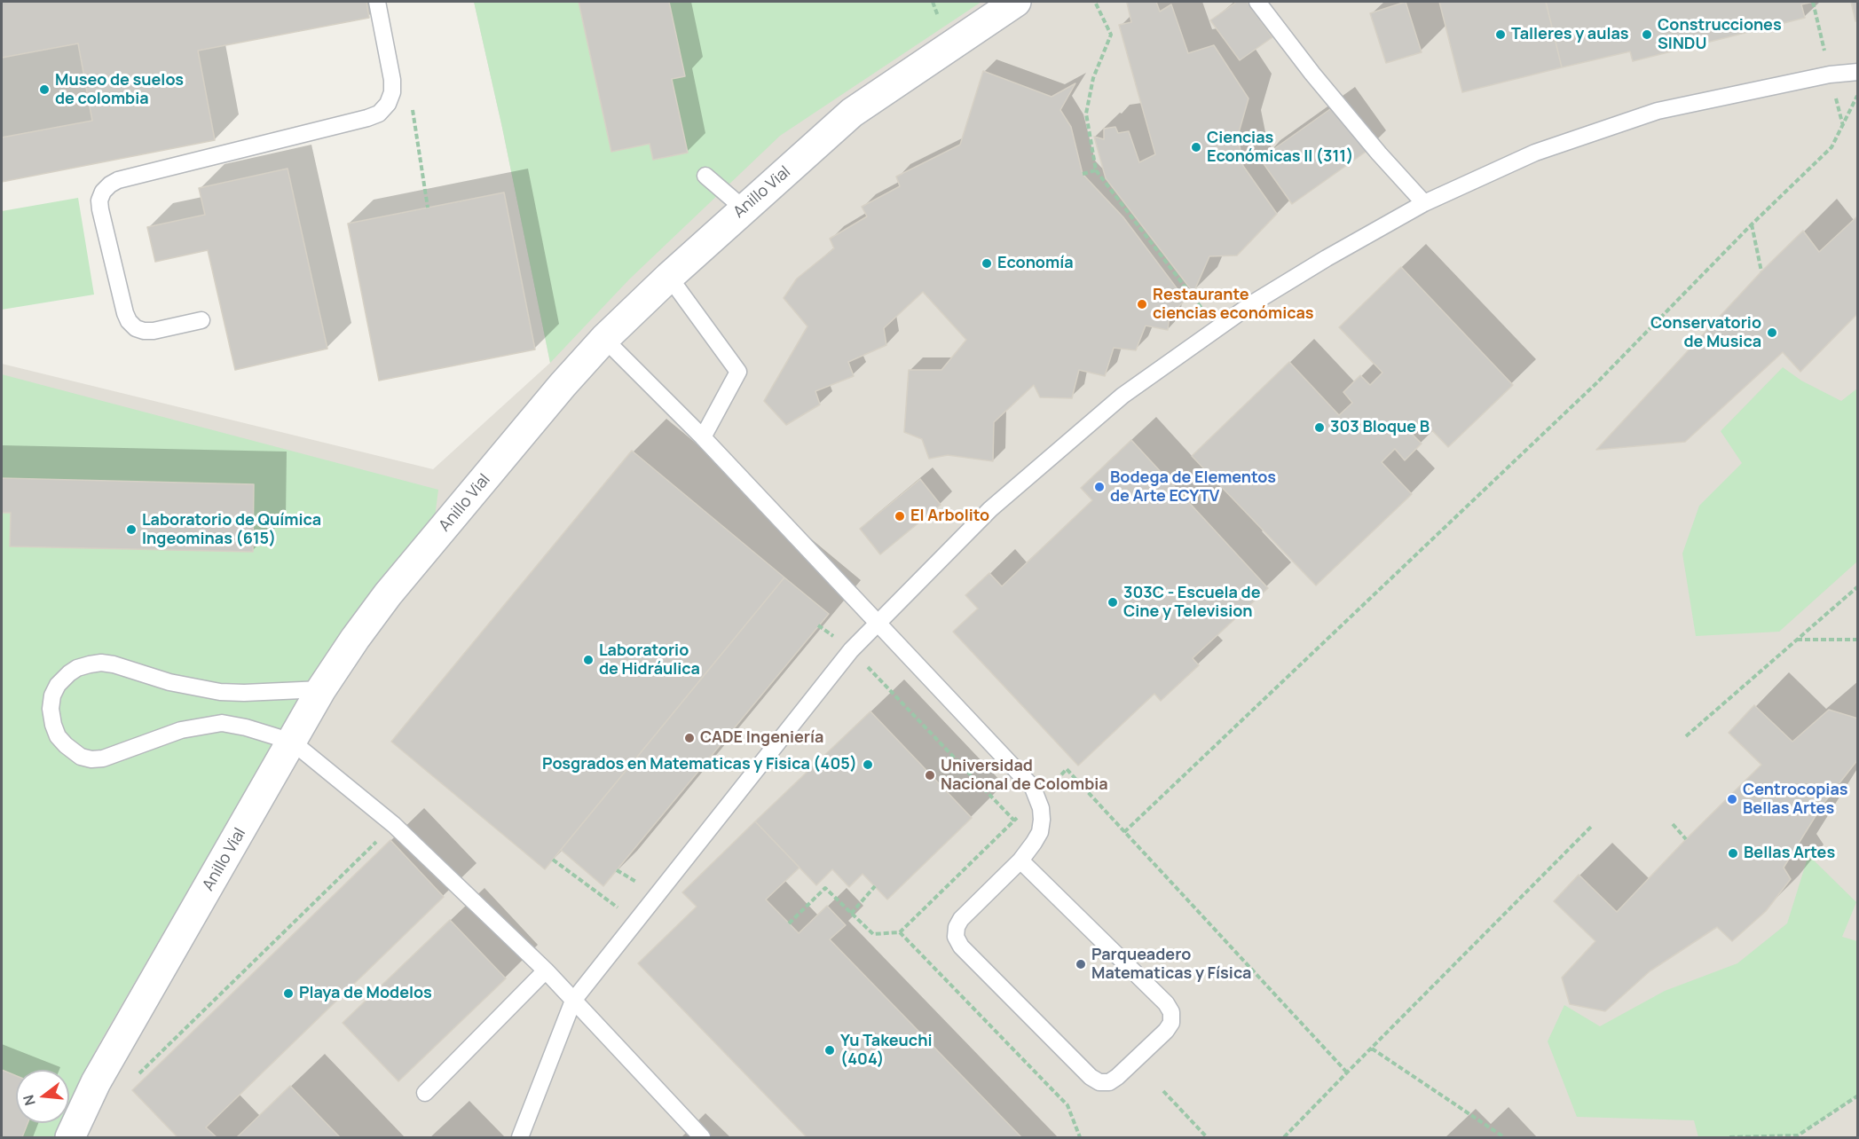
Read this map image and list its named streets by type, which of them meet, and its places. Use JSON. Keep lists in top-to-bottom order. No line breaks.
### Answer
{"streets":{"street":["Anillo Vial"]},"places":["Talleres y aulas","Construcciones SINDU","Museo de suelos de colombia","Ciencias Económicas II (311)","Economía","Restaurante ciencias económicas","Conservatorio de Musica","303 Bloque B","Bodega de Elementos de Arte ECYTV","El Arbolito","Laboratorio de Química Ingeominas (615)","303C - Escuela de Cine y Television","Laboratorio de Hidráulica","CADE Ingeniería","Posgrados en Matematicas y Fisica (405)","Universidad Nacional de Colombia","Centrocopias Bellas Artes","Bellas Artes","Parqueadero Matematicas y Física","Playa de Modelos","Yu Takeuchi (404)"],"north":"left"}
